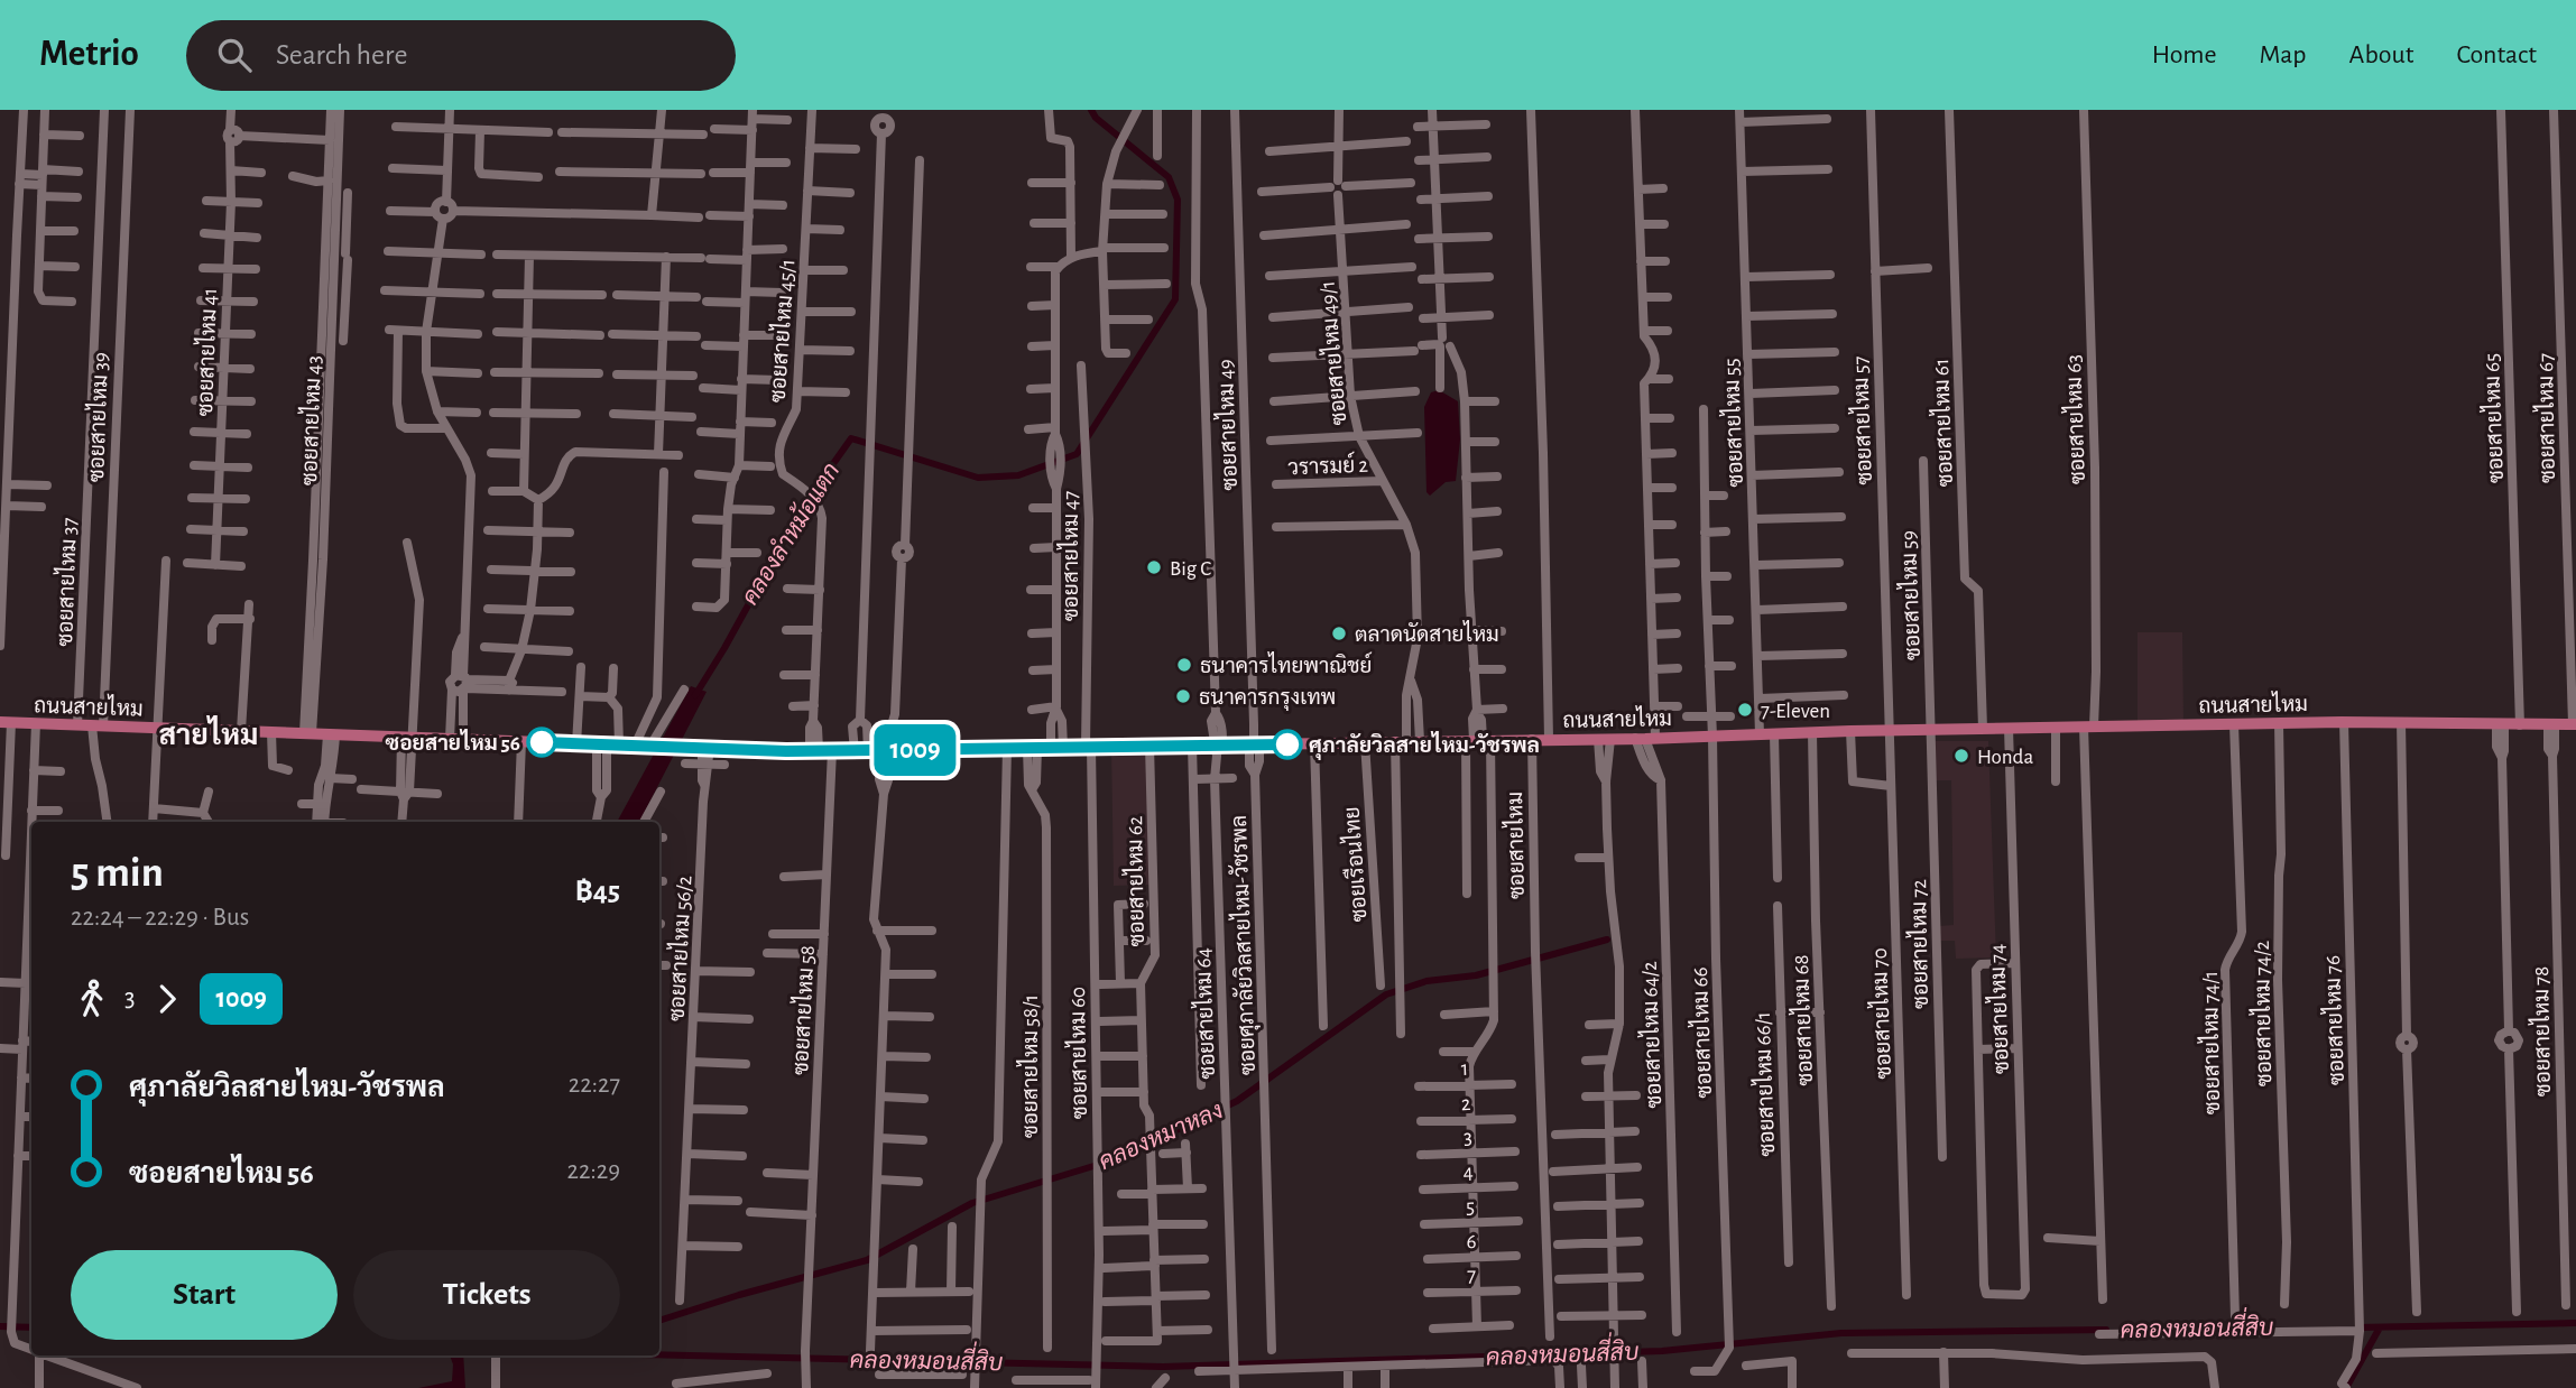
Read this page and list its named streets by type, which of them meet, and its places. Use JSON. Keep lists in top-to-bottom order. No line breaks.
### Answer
{"streets":{"main road":["ถนนสายไหม"],"street":["ซอยสายไหม 45/1","ซอยสายไหม 41","ซอยสายไหม 49/1","ซอยสายไหม 39","ซอยสายไหม 65","ซอยสายไหม 67","ซอยสายไหม 63","ซอยสายไหม 43","ซอยสายไหม 57","ซอยสายไหม 55","ซอยสายไหม 61","ซอยสายไหม 49","วรารมย์ 2","ซอยสายไหม 47","ซอยสายไหม 37","ซอยสายไหม 59","ซอยสายไหม","ซอยเรือนไทย","ซอยสายไหม 62","ซอยสายไหม 72","ซอยศุภาลัยวิลสายไหม-วัชรพล","ซอยสายไหม 56/2","ซอยสายไหม 74","ซอยสายไหม 58","ซอยสายไหม 64","ซอยสายไหม 70","ซอยสายไหม 74/2","ซอยสายไหม 68","ซอยสายไหม 76","ซอยสายไหม 78","ซอยสายไหม 66","ซอยสายไหม 64/2","ซอยสายไหม 74/1","ซอยสายไหม 60","ซอยสายไหม 58/1","1","ซอยสายไหม 66/1","2","3","4","5","6","7"]},"crossings":[["ซอยสายไหม 45/1","ถนนสายไหม"],["ซอยสายไหม 49/1","วรารมย์ 2"],["ซอยสายไหม 49/1","ถนนสายไหม"],["ซอยสายไหม 39","ถนนสายไหม"],["ซอยสายไหม 65","ถนนสายไหม"],["ซอยสายไหม 67","ถนนสายไหม"],["ซอยสายไหม 63","ถนนสายไหม"],["ซอยสายไหม 43","ถนนสายไหม"],["ซอยสายไหม 57","ถนนสายไหม"],["ซอยสายไหม 57","ซอยสายไหม 70"],["ซอยสายไหม 55","ถนนสายไหม"],["ซอยสายไหม 61","ถนนสายไหม"],["ซอยสายไหม 49","ถนนสายไหม"],["ซอยสายไหม 49","ซอยศุภาลัยวิลสายไหม-วัชรพล"],["ซอยสายไหม 47","ถนนสายไหม"],["ซอยสายไหม 47","ซอยสายไหม 60"],["ซอยสายไหม 37","ถนนสายไหม"],["ซอยสายไหม 59","ถนนสายไหม"],["ซอยสายไหม 59","ซอยสายไหม 72"],["ถนนสายไหม","ซอยสายไหม"],["ถนนสายไหม","ซอยเรือนไทย"],["ถนนสายไหม","ซอยสายไหม 62"],["ถนนสายไหม","ซอยสายไหม 72"],["ถนนสายไหม","ซอยสายไหม 56/2"],["ถนนสายไหม","ซอยสายไหม 74"],["ถนนสายไหม","ซอยสายไหม 58"],["ถนนสายไหม","ซอยสายไหม 64"],["ถนนสายไหม","ซอยสายไหม 70"],["ถนนสายไหม","ซอยสายไหม 74/2"],["ถนนสายไหม","ซอยสายไหม 68"],["ถนนสายไหม","ซอยสายไหม 76"],["ถนนสายไหม","ซอยสายไหม 78"],["ถนนสายไหม","ซอยสายไหม 66"],["ถนนสายไหม","ซอยสายไหม 64/2"],["ถนนสายไหม","ซอยสายไหม 74/1"],["ถนนสายไหม","ซอยสายไหม 60"],["ถนนสายไหม","ซอยสายไหม 58/1"]],"districts":["สายไหม"],"water":["คลองลำหม้อแตก","คลองหมาหลง","คลองหมอนสี่สิบ"],"places":["Big C","ตลาดนัดสายไหม","ธนาคารไทยพาณิชย์","ธนาคารกรุงเทพ","7-Eleven","ซอยสายไหม 56","ศุภาลัยวิลสายไหม-วัชรพล","Honda"],"lines":["bus line 1009"],"page":{"header":"Metrio","search":"Search here","nav":["Home","Map","About","Contact"],"on_map":"1009","heading":["5 min","22:24 – 22:29 · Bus","฿45"],"legs":["3","1009"],"list":[{"name":"ศุภาลัยวิลสายไหม-วัชรพล","value":"22:27"},{"name":"ซอยสายไหม 56","value":"22:29"}],"buttons":["Start","Tickets"]}}
